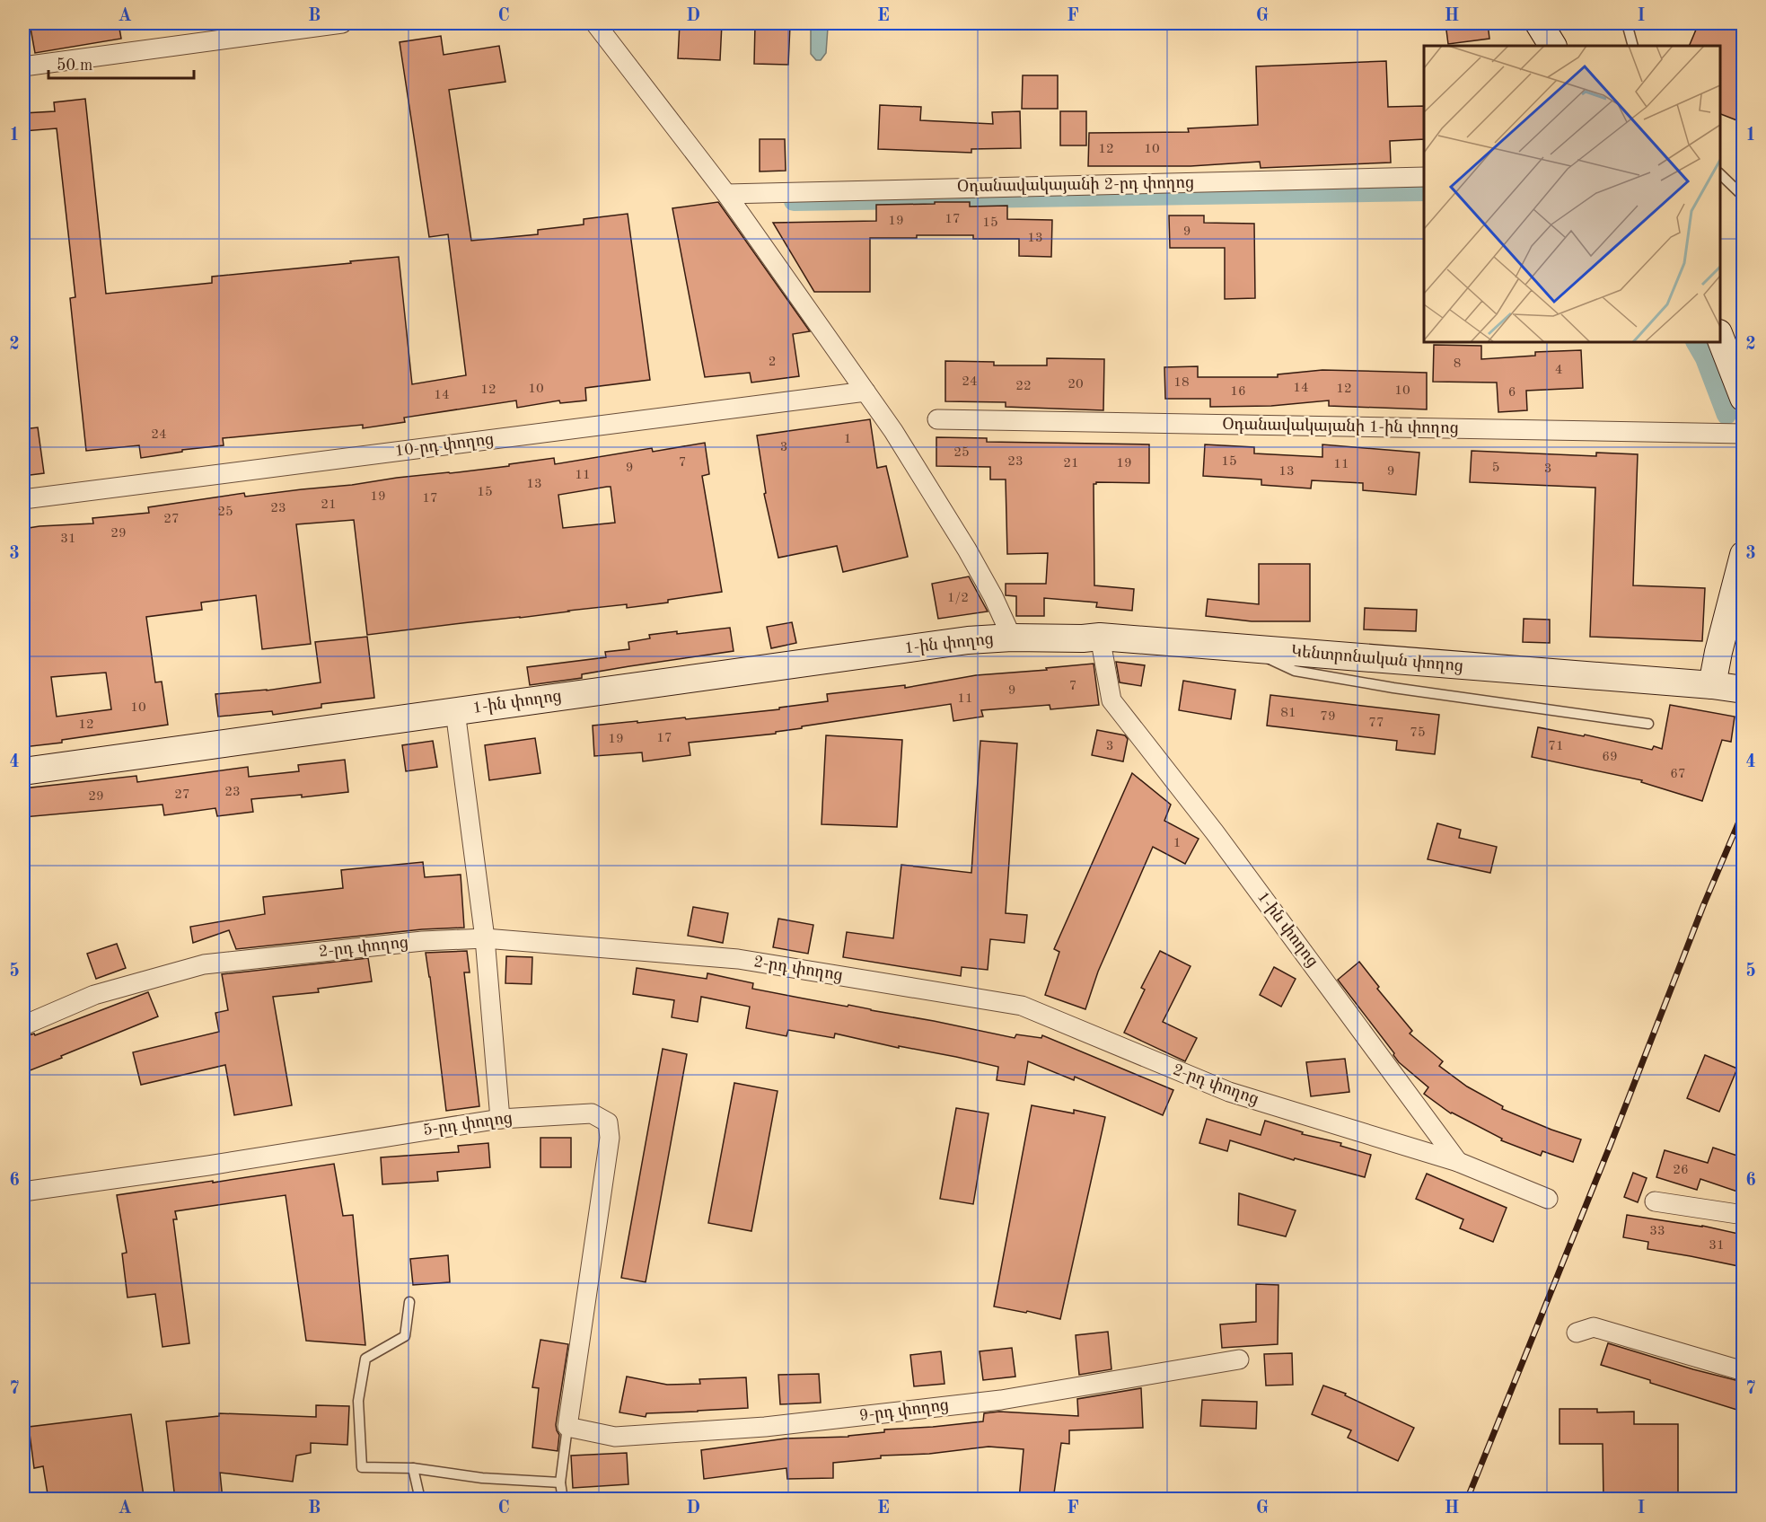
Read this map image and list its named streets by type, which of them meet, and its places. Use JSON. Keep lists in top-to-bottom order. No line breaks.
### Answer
{"streets":{"main road":["1-ին փողոց","Կենտրոնական փողոց"],"street":["Օդանավակայանի 2-րդ փողոց","Օդանավակայանի 1-ին փողոց","10-րդ փողոց","2-րդ փողոց","5-րդ փողոց","9-րդ փողոց"]},"crossings":[["1-ին փողոց","Կենտրոնական փողոց"],["1-ին փողոց","2-րդ փողոց"],["5-րդ փողոց","9-րդ փողոց"]],"house_numbers":["12","10","17","19","15","9","13","2","8","4","24","18","20","22","14","10","12","12","10","16","6","14","24","1","3","25","23","15","7","21","19","11","9","5","3","13","9","11","13","15","19","17","21","23","25","27","29","31","1/2","7","9","11","10","81","79","77","12","75","17","19","3","71","69","67","23","27","29","1","26","33","31"],"scale_bar":"50 m","grid":{"columns":["A","B","C","D","E","F","G","H","I"],"rows":["1","2","3","4","5","6","7"]}}
